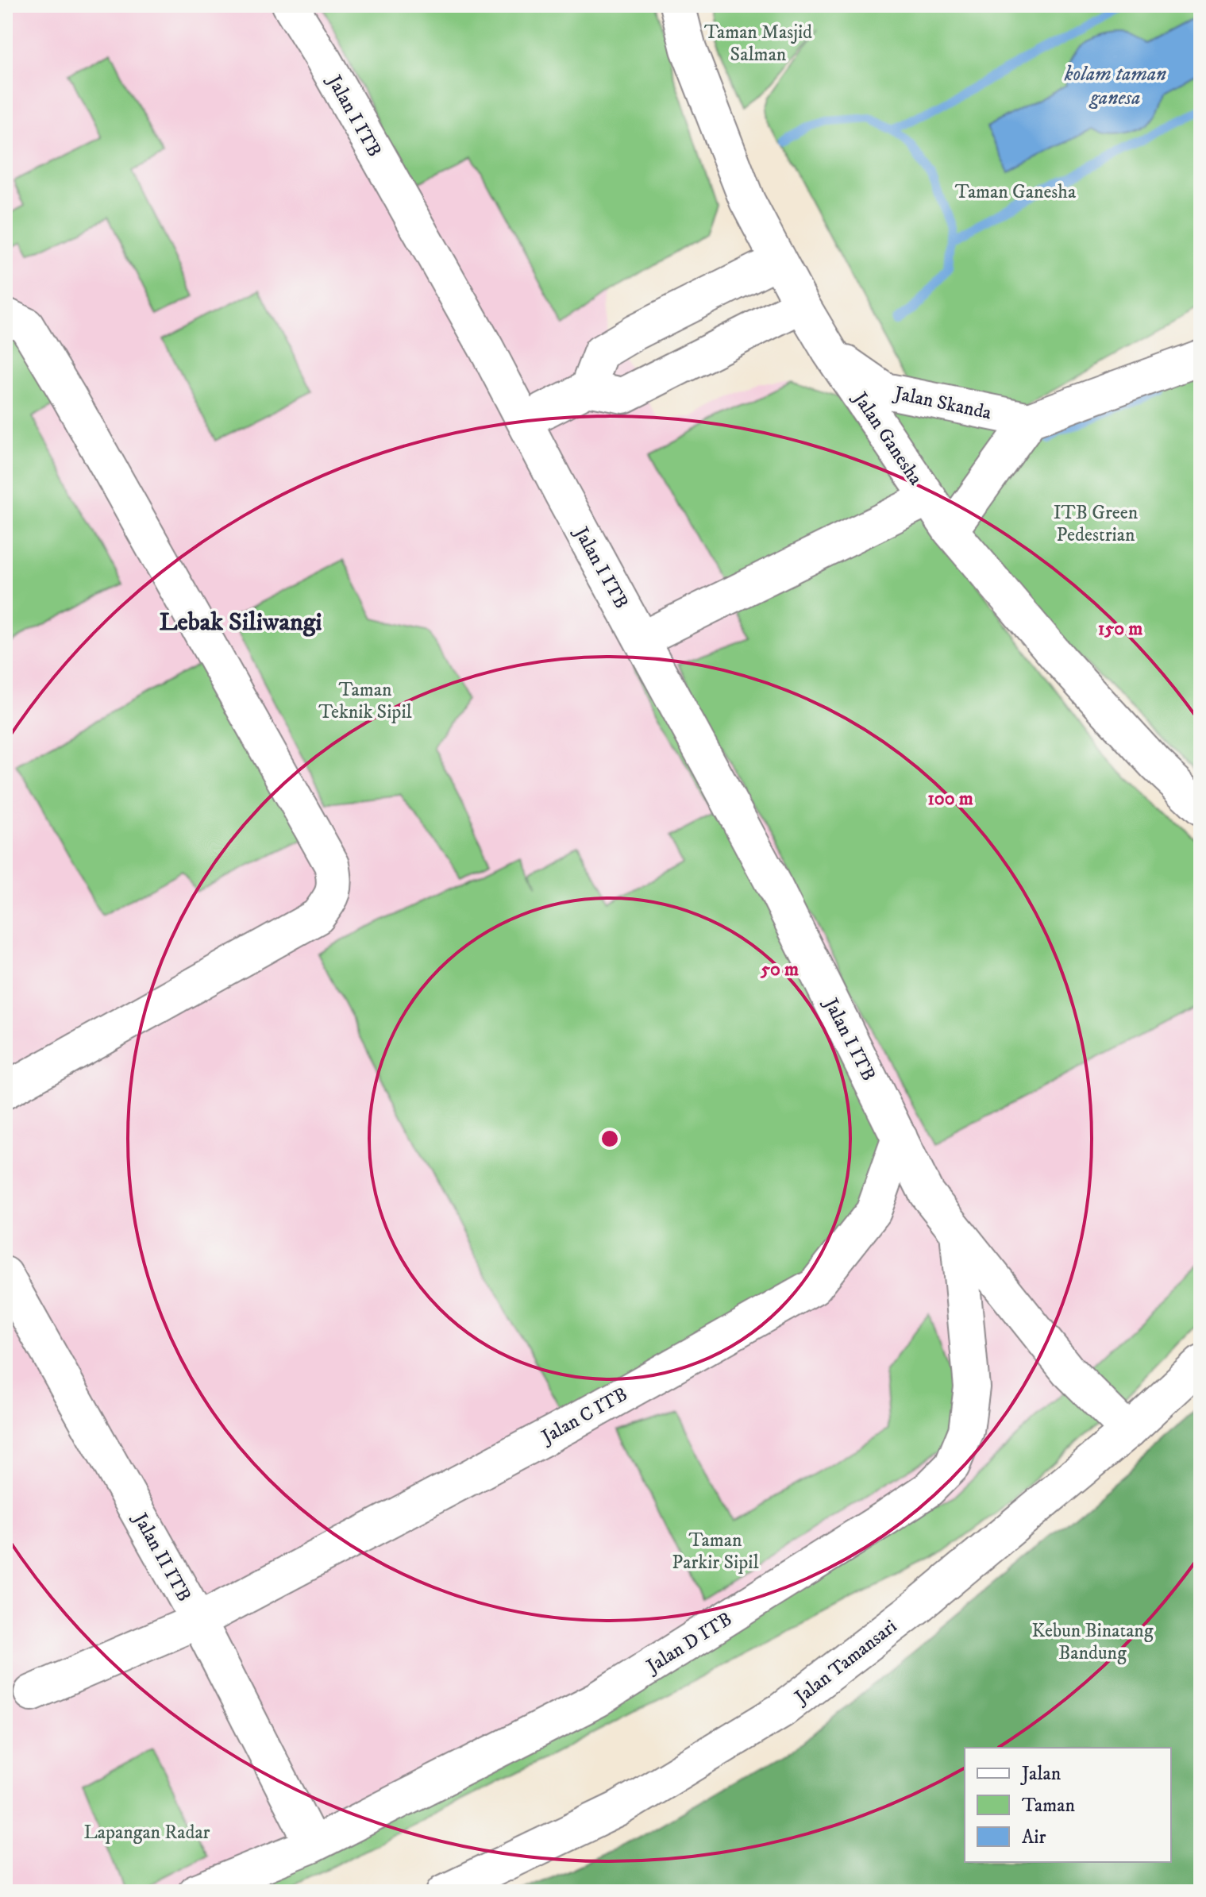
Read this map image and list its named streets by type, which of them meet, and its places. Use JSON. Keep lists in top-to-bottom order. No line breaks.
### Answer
{"streets":{"street":["Jalan I ITB","Jalan Skanda","Jalan Ganesha","Jalan C ITB","Jalan II ITB","Jalan D ITB","Jalan Tamansari"]},"crossings":[["Jalan I ITB","Jalan C ITB"],["Jalan Skanda","Jalan Ganesha"],["Jalan C ITB","Jalan II ITB"],["Jalan II ITB","Jalan D ITB"]],"districts":["Lebak Siliwangi"],"water":["kolam taman ganesa"],"parks":["Taman Masjid Salman","Taman Ganesha","ITB Green Pedestrian","Taman Teknik Sipil","Taman Parkir Sipil","Kebun Binatang Bandung","Lapangan Radar"],"legend":["Jalan","Taman","Air"],"rings":["150 m","100 m","50 m"]}
